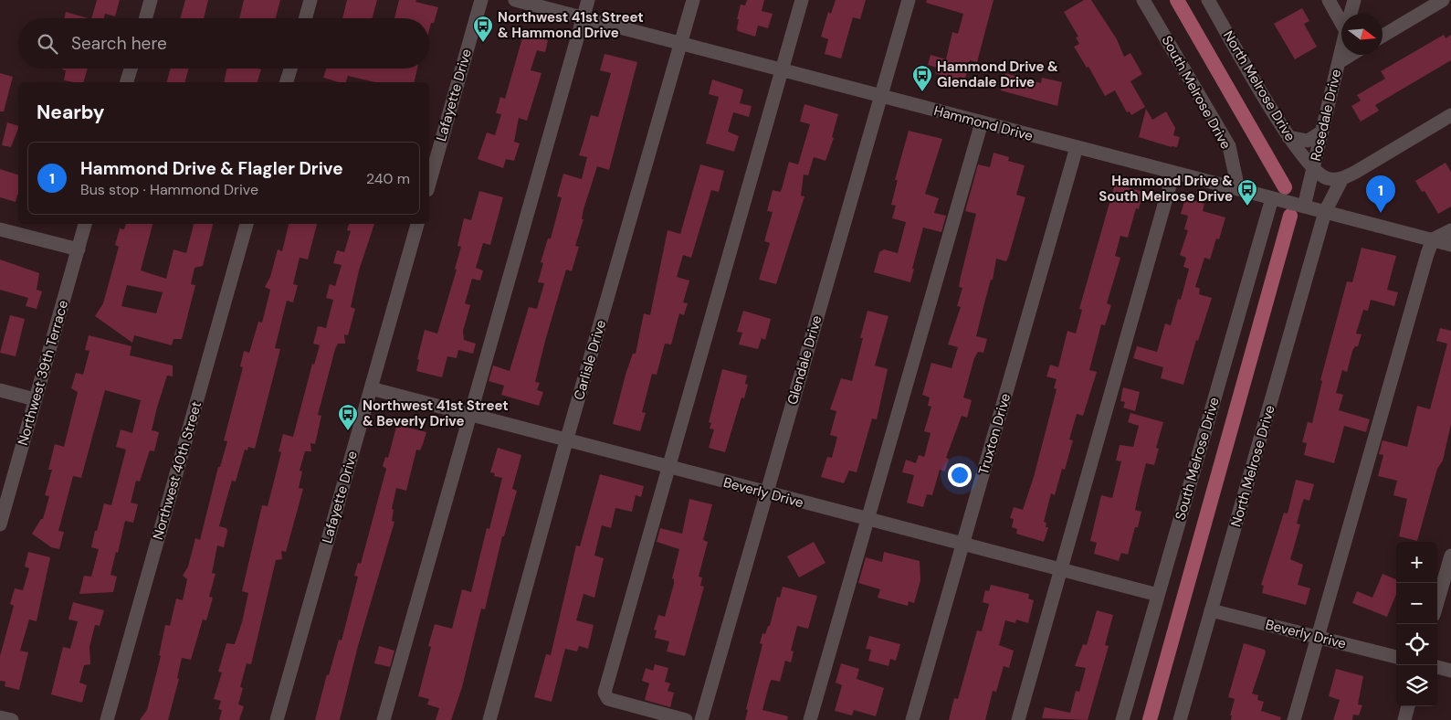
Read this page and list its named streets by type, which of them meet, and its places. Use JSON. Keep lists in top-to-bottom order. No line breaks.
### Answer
{"streets":{"street":["North Melrose Drive","South Melrose Drive","Lafayette Drive","Rosedale Drive","Hammond Drive","Carlisle Drive","Glendale Drive","Northwest 39th Terrace","Truxton Drive","Northwest 40th Street","Beverly Drive"]},"crossings":[["North Melrose Drive","Rosedale Drive"],["North Melrose Drive","Hammond Drive"],["North Melrose Drive","Beverly Drive"],["South Melrose Drive","Hammond Drive"],["South Melrose Drive","Beverly Drive"],["Lafayette Drive","Beverly Drive"],["Rosedale Drive","Hammond Drive"],["Hammond Drive","Carlisle Drive"],["Hammond Drive","Glendale Drive"],["Hammond Drive","Truxton Drive"],["Carlisle Drive","Beverly Drive"],["Glendale Drive","Beverly Drive"],["Truxton Drive","Beverly Drive"]],"places":{"bus stop":["Northwest 41st Street & Hammond Drive","Hammond Drive & Glendale Drive","Hammond Drive & South Melrose Drive","Northwest 41st Street & Beverly Drive"]},"north":"right","page":{"search":"Search here","heading":"Nearby","list":[{"mark":"1","name":"Hammond Drive & Flagler Drive","note":"Bus stop · Hammond Drive","value":"240 m"}],"pins":"1","map_buttons":["+","−"]}}
